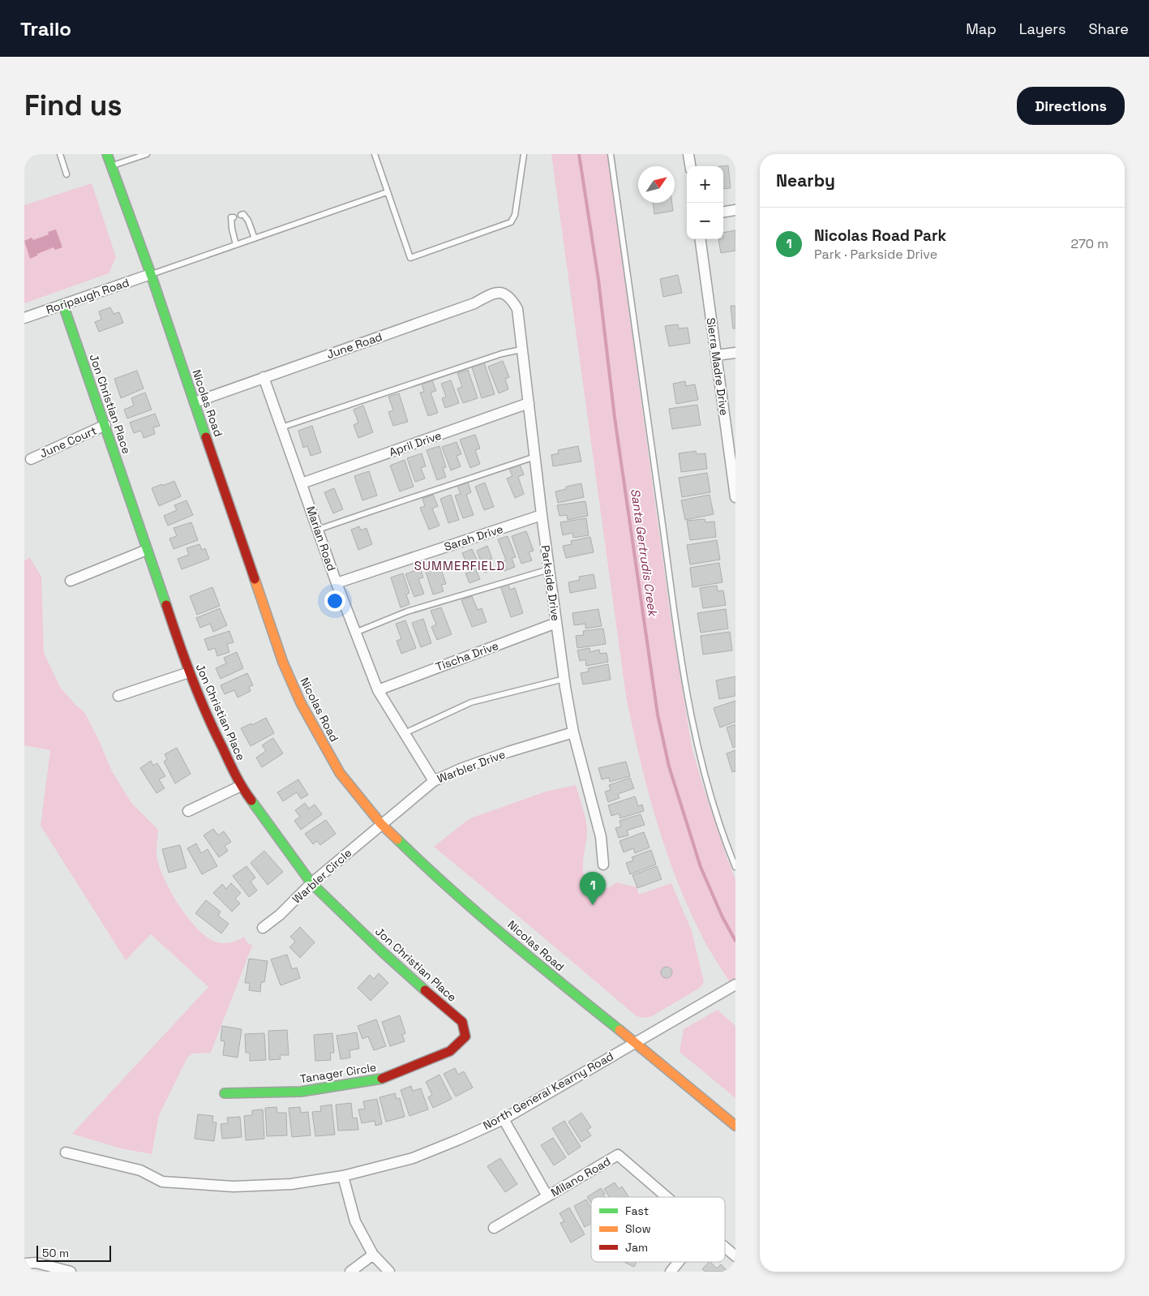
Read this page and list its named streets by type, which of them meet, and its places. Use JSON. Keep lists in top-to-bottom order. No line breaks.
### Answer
{"streets":{"main road":["Nicolas Road","Jon Christian Place","Tanager Circle"],"street":["Roripaugh Road","June Road","Sierra Madre Drive","June Court","April Drive","Sarah Drive","Marian Road","Parkside Drive","Tischa Drive","Warbler Drive","Warbler Circle","North General Kearny Road","Milano Road"]},"crossings":[["Roripaugh Road","Nicolas Road"],["Roripaugh Road","Jon Christian Place"],["June Road","Nicolas Road"],["June Road","Marian Road"],["June Road","Parkside Drive"],["Nicolas Road","Warbler Drive"],["Nicolas Road","Warbler Circle"],["Nicolas Road","North General Kearny Road"],["Jon Christian Place","June Court"],["Jon Christian Place","Warbler Circle"],["Jon Christian Place","Tanager Circle"],["April Drive","Marian Road"],["April Drive","Parkside Drive"],["Sarah Drive","Marian Road"],["Sarah Drive","Parkside Drive"],["Marian Road","Tischa Drive"],["Marian Road","Warbler Drive"],["Parkside Drive","Tischa Drive"],["Parkside Drive","Warbler Drive"],["Warbler Drive","Warbler Circle"]],"districts":["SUMMERFIELD"],"water":["Santa Gertrudis Creek"],"legend":["Fast","Slow","Jam"],"scale_bar":"50 m","north":"top right","page":{"header":"Trailo","nav":["Map","Layers","Share"],"buttons":"Directions","title":"Find us","heading":"Nearby","map_buttons":["+","−"],"list":[{"mark":"1","name":"Nicolas Road Park","note":"Park · Parkside Drive","value":"270 m"}],"pins":"1","scale":"50 m"}}
